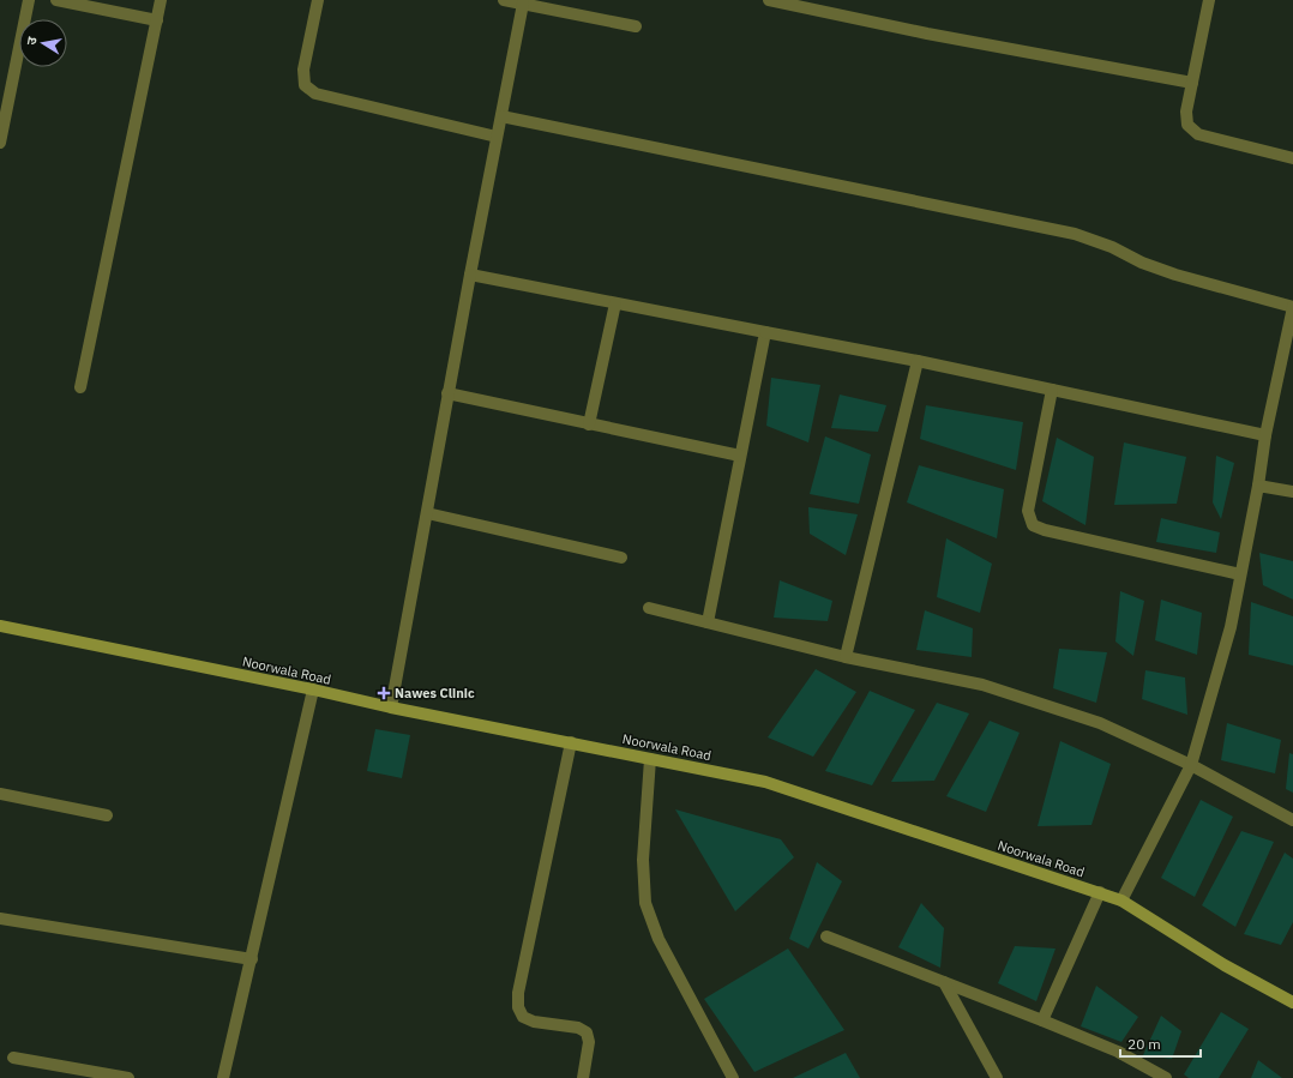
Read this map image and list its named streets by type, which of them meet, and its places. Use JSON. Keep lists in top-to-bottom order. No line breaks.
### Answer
{"streets":{"street":["Noorwala Road"]},"places":{"health":["Nawes Clinic"]},"scale_bar":"20 m","north":"left"}
